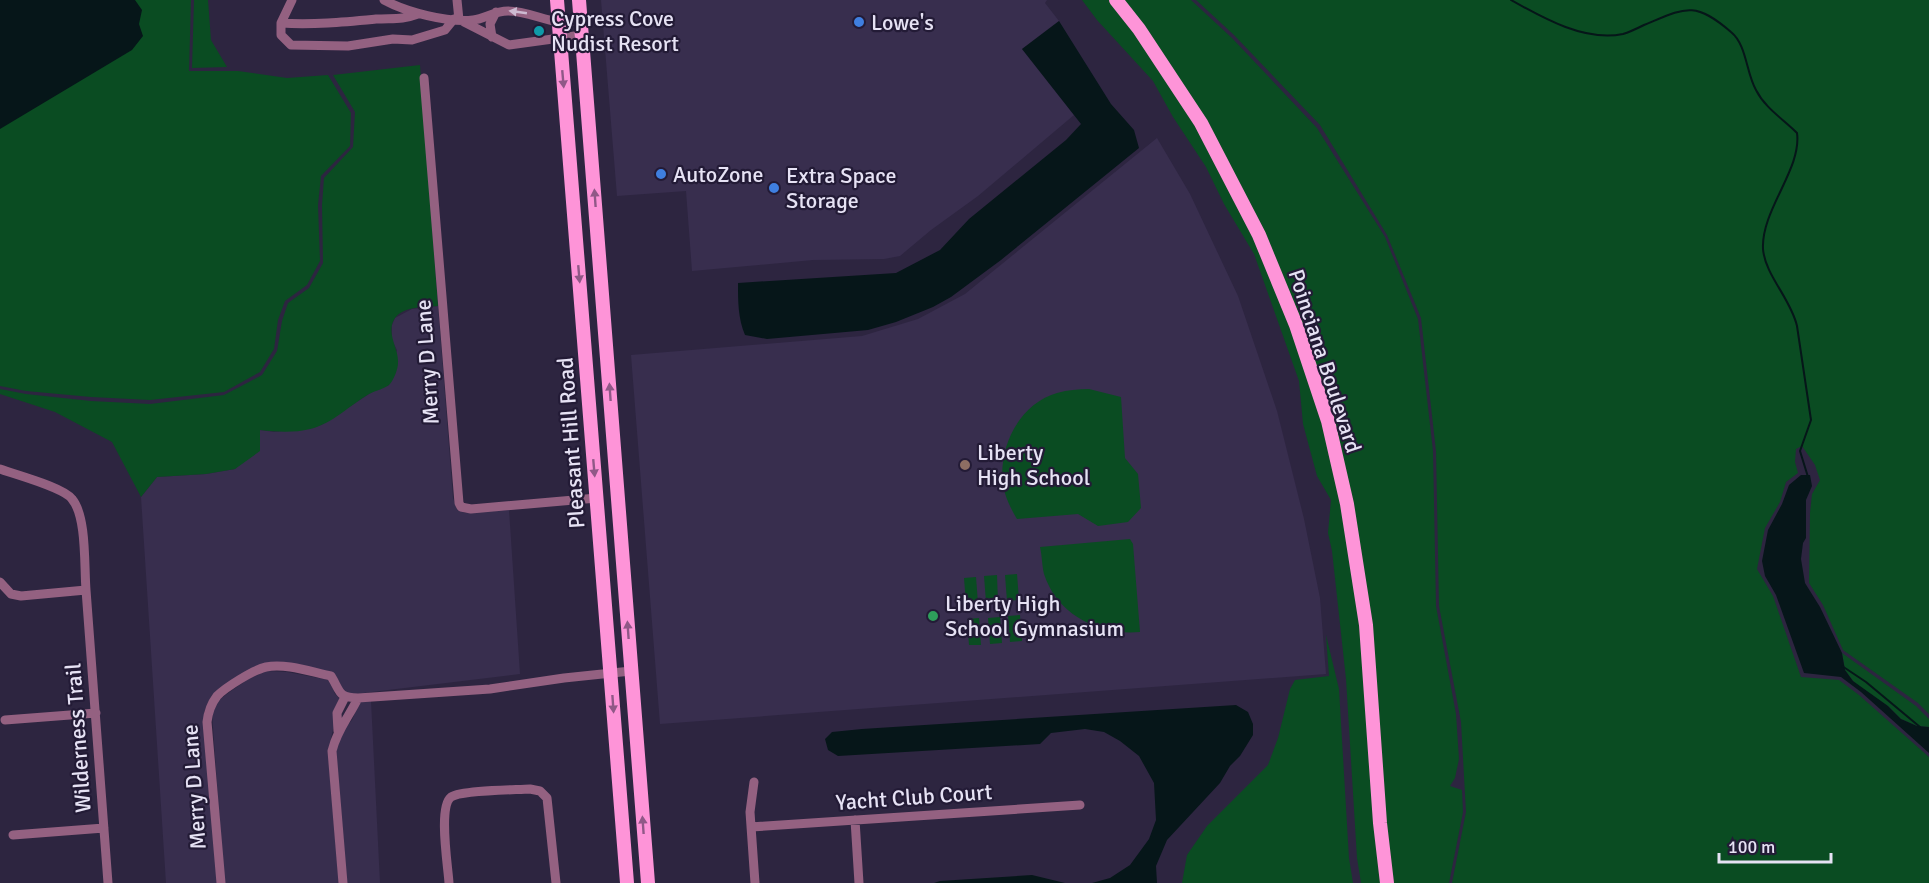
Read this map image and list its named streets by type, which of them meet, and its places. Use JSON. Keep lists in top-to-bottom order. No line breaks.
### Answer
{"streets":{"main road":["Poinciana Boulevard","Pleasant Hill Road"],"street":["Merry D Lane","Wilderness Trail","Yacht Club Court"]},"crossings":[["Merry D Lane","Pleasant Hill Road"]],"places":["Lowe's","Cypress Cove Nudist Resort","AutoZone","Extra Space Storage","Liberty High School","Liberty High School Gymnasium"],"scale_bar":"100 m"}
